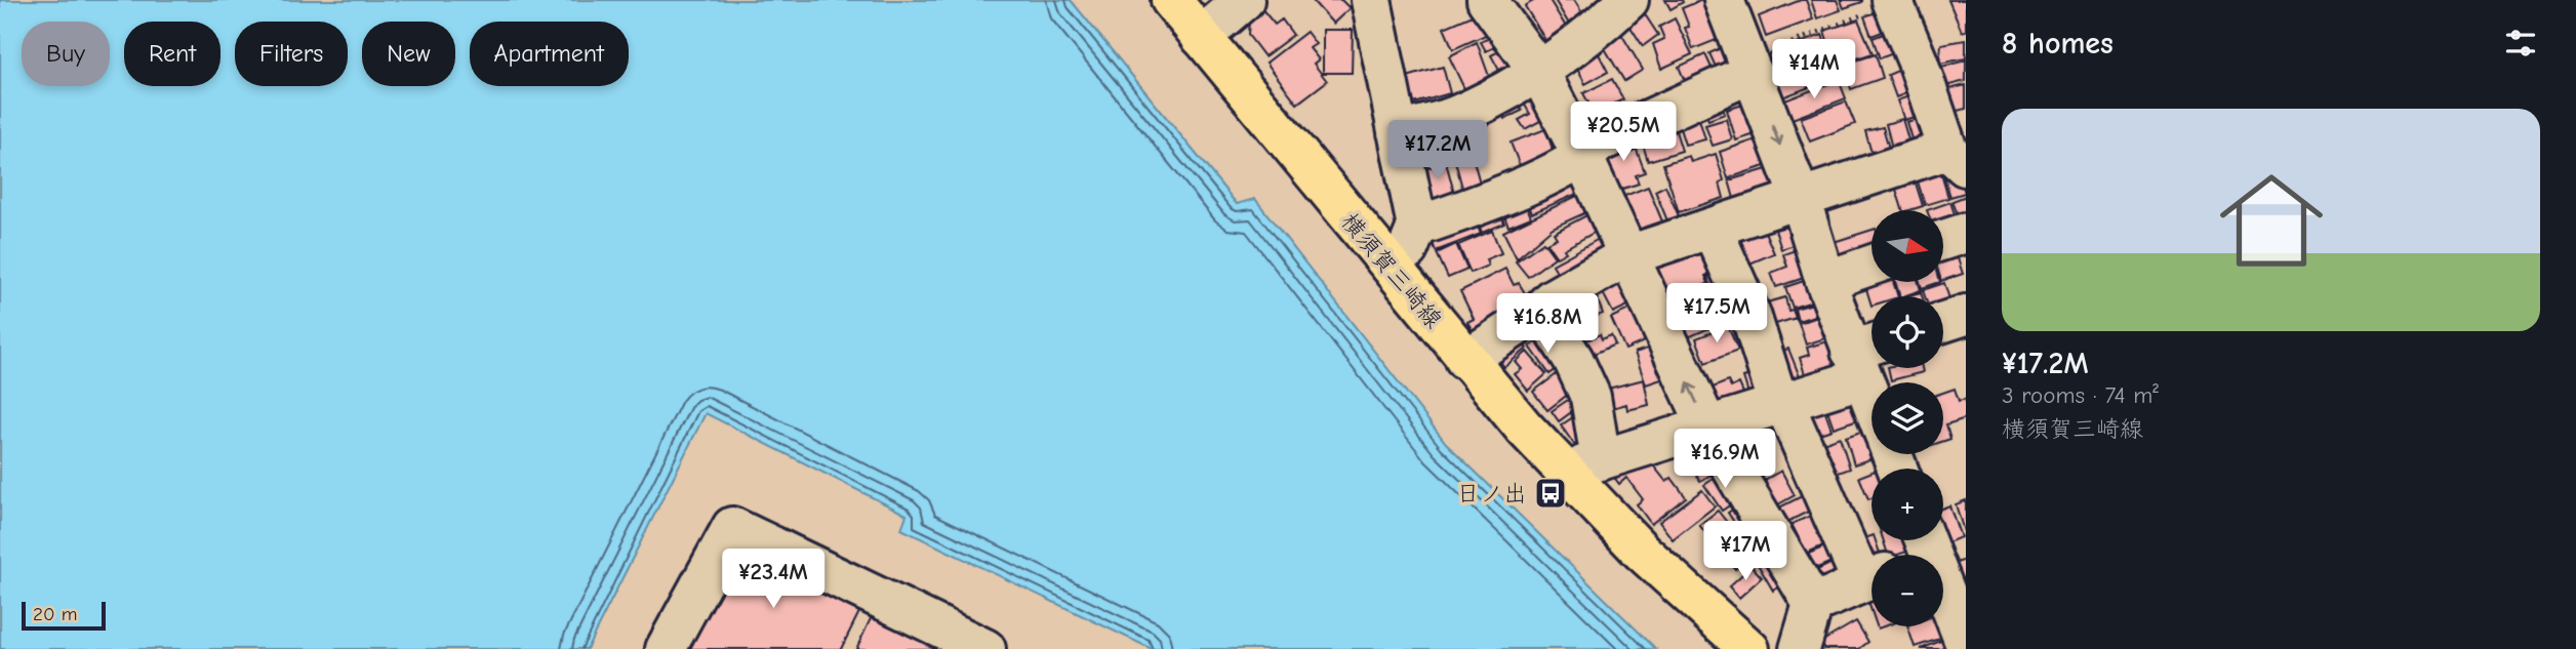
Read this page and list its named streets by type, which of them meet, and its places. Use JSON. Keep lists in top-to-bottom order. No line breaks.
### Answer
{"streets":{"main road":["横須賀三崎線"]},"places":{"bus stop":["日ノ出"]},"scale_bar":"20 m","north":"right","page":{"heading":"8 homes","chip":["Buy","Rent","Filters","New","Apartment"],"price":["¥14M","¥20.5M","¥17.2M","¥17.5M","¥16.8M","¥16.9M","¥17M","¥23.4M"],"list":[{"name":"¥17.2M","note":"3 rooms · 74 m² · 横須賀三崎線"}],"map_buttons":["+","−"],"scale":"20 m"}}
